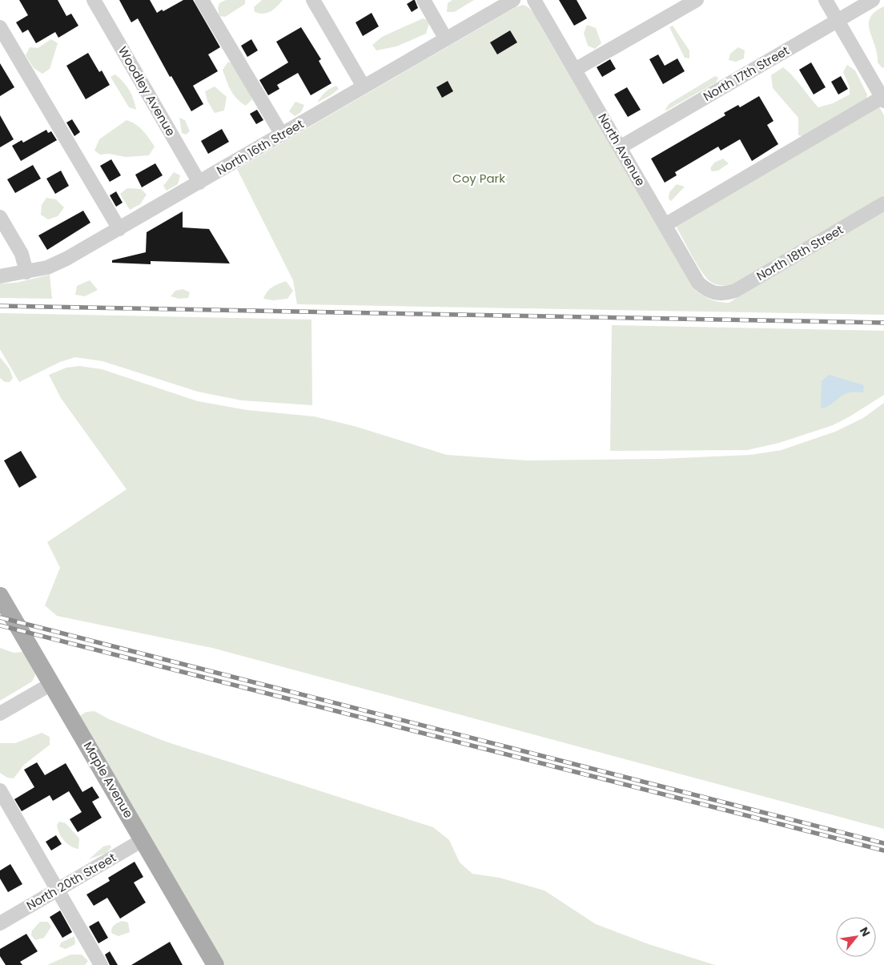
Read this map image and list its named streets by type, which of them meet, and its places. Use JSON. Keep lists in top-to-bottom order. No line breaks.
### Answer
{"streets":{"main road":["Maple Avenue"],"street":["North 17th Street","Woodley Avenue","North 16th Street","North Avenue","North 18th Street","North 20th Street"]},"crossings":[["North 17th Street","North Avenue"],["Woodley Avenue","North 16th Street"],["North Avenue","North 18th Street"],["Maple Avenue","North 20th Street"]],"parks":["Coy Park"],"north":"top right"}
